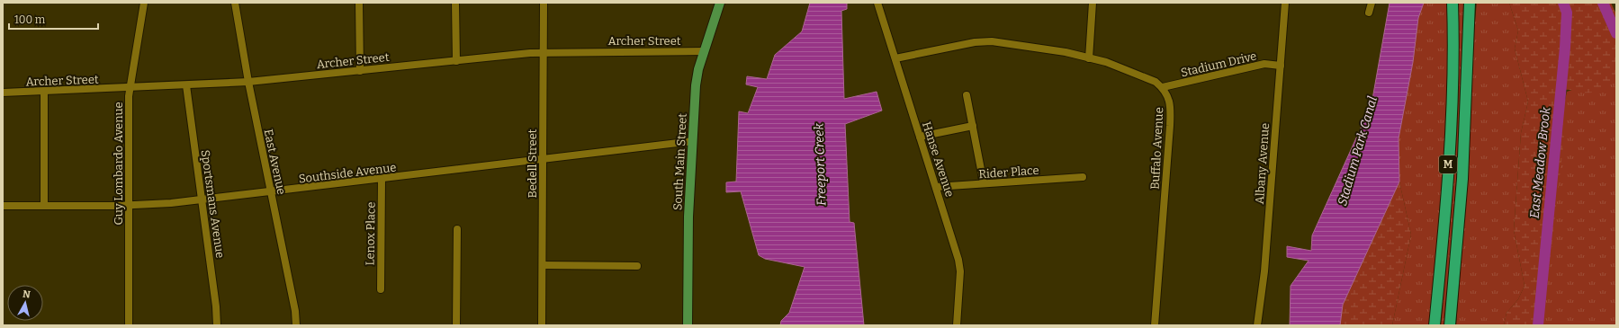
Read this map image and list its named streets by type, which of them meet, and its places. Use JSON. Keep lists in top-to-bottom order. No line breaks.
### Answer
{"streets":{"highway":["M"],"main road":["South Main Street"],"street":["Archer Street","Stadium Drive","Buffalo Avenue","Hanse Avenue","East Avenue","Guy Lombardo Avenue","Bedell Street","Albany Avenue","Rider Place","Southside Avenue","Sportsmans Avenue","Lenox Place"]},"crossings":[["Archer Street","East Avenue"],["Archer Street","South Main Street"],["Archer Street","Guy Lombardo Avenue"],["Archer Street","Bedell Street"],["Archer Street","Sportsmans Avenue"],["Stadium Drive","Buffalo Avenue"],["Stadium Drive","Albany Avenue"],["Hanse Avenue","Rider Place"],["East Avenue","Southside Avenue"],["South Main Street","Southside Avenue"],["Guy Lombardo Avenue","Southside Avenue"],["Bedell Street","Southside Avenue"],["Southside Avenue","Sportsmans Avenue"],["Southside Avenue","Lenox Place"]],"water":["Stadium Park Canal","East Meadow Brook","Freeport Creek"],"scale_bar":"100 m","north":"top"}
